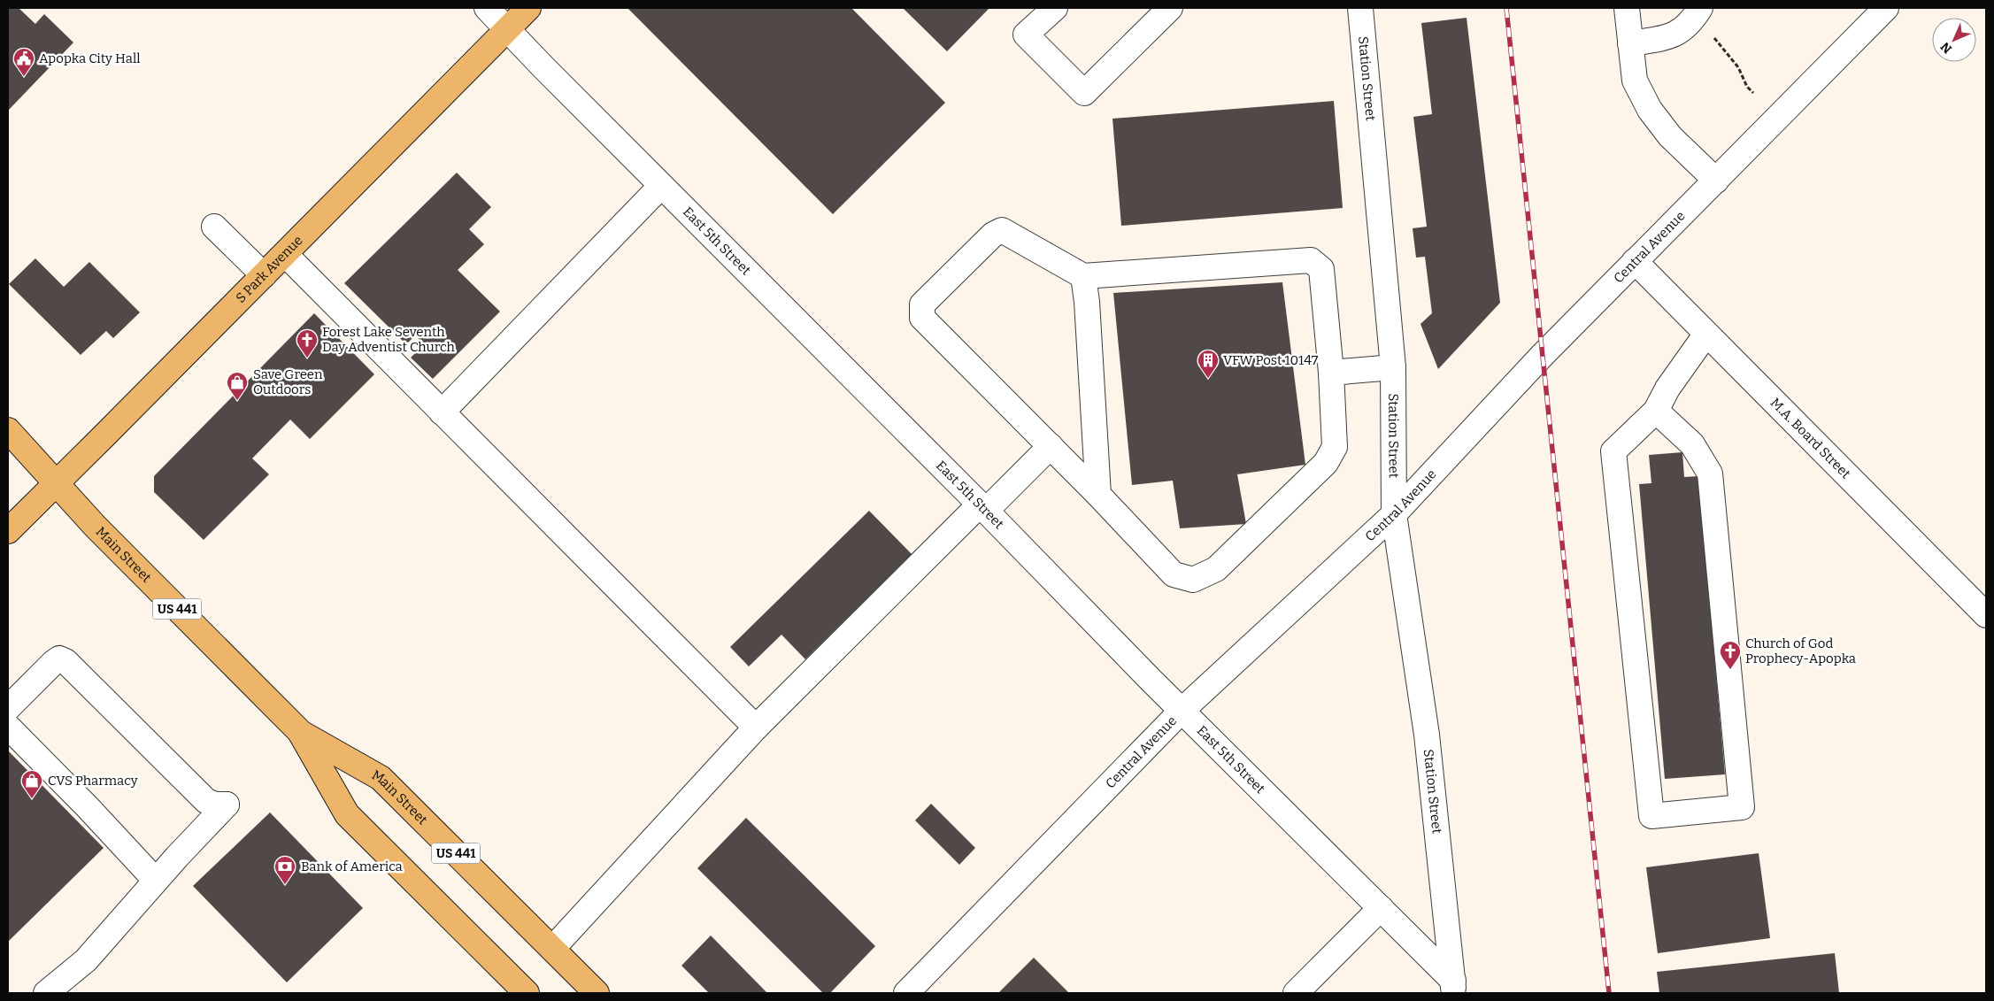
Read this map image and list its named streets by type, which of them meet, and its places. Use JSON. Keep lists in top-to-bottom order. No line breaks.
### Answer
{"streets":{"main road":["S Park Avenue","Main Street","US 441"],"street":["Station Street","East 5th Street","Central Avenue","M.A. Board Street"]},"crossings":[["Station Street","East 5th Street"],["Station Street","Central Avenue"],["East 5th Street","Central Avenue"],["East 5th Street","S Park Avenue"],["Central Avenue","M.A. Board Street"],["S Park Avenue","Main Street"]],"places":{"public building":["Apopka City Hall"],"church":["Forest Lake Seventh Day Adventist Church","Church of God Prophecy-Apopka"],"building":["VFW Post 10147"],"shop":["Save Green Outdoors","CVS Pharmacy"],"bank":["Bank of America"]},"north":"bottom left"}
